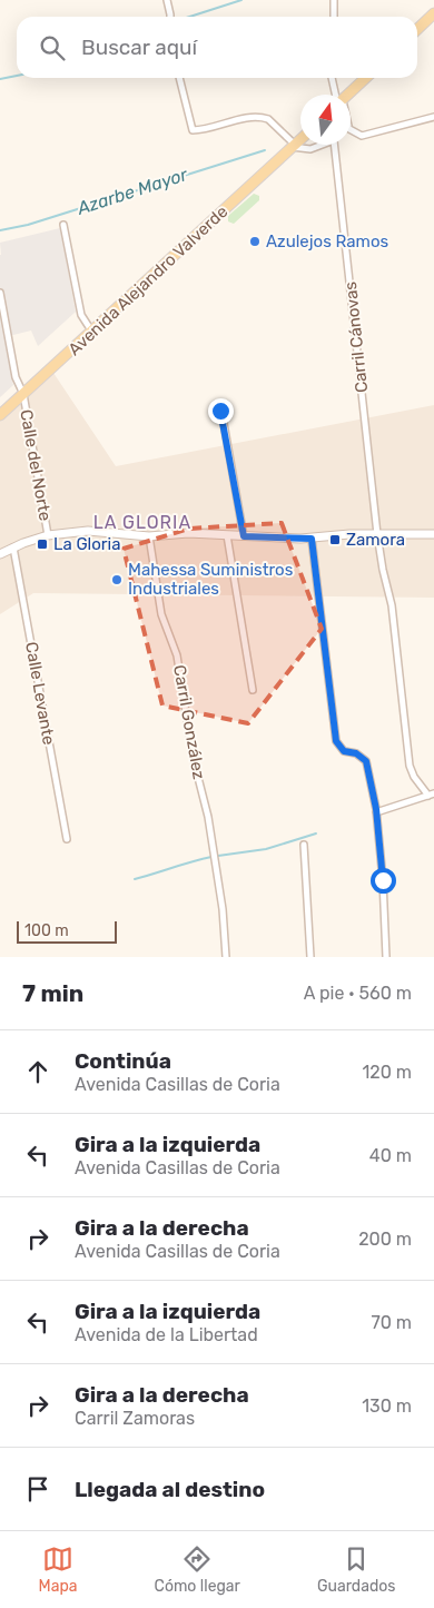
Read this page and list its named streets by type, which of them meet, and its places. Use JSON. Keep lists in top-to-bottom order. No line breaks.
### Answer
{"streets":{"main road":["Avenida Alejandro Valverde"],"street":["Carril Cánovas","Calle del Norte","Calle Levante","Carril González"]},"crossings":[["Avenida Alejandro Valverde","Carril Cánovas"],["Avenida Alejandro Valverde","Calle del Norte"]],"districts":["LA GLORIA"],"water":["Azarbe Mayor"],"places":{"other":["Azulejos Ramos","Mahessa Suministros Industriales"],"transit":["Zamora","La Gloria"]},"scale_bar":"100 m","north":"top","page":{"search":"Buscar aquí","scale":"100 m","heading":["7 min","A pie · 560 m"],"list":[["Continúa","Avenida Casillas de Coria","120 m"],["Gira a la izquierda","Avenida Casillas de Coria","40 m"],["Gira a la derecha","Avenida Casillas de Coria","200 m"],["Gira a la izquierda","Avenida de la Libertad","70 m"],["Gira a la derecha","Carril Zamoras","130 m"],"Llegada al destino"],"nav":["Mapa","Cómo llegar","Guardados"]}}
